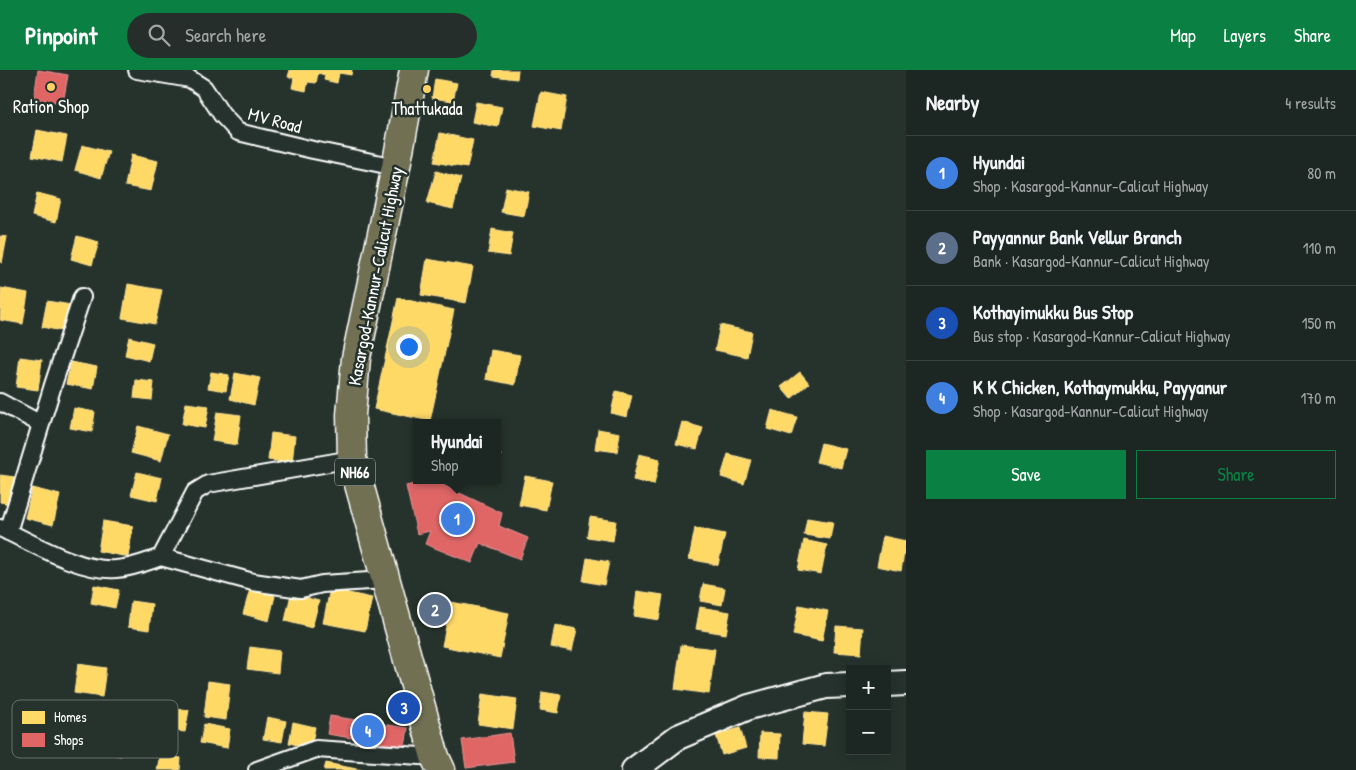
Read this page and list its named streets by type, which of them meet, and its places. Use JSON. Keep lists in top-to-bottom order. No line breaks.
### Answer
{"streets":{"highway":["Kasargod-Kannur-Calicut Highway","NH66"],"street":["MV Road"]},"crossings":[["MV Road","Kasargod-Kannur-Calicut Highway"]],"places":["Ration Shop","Thattukada"],"legend":["Homes","Shops"],"page":{"header":"Pinpoint","search":"Search here","nav":["Map","Layers","Share"],"heading":["Nearby","4 results"],"list":[{"mark":"1","name":"Hyundai","note":"Shop · Kasargod-Kannur-Calicut Highway","value":"80 m"},{"mark":"2","name":"Payyannur Bank Vellur Branch","note":"Bank · Kasargod-Kannur-Calicut Highway","value":"110 m"},{"mark":"3","name":"Kothayimukku Bus Stop","note":"Bus stop · Kasargod-Kannur-Calicut Highway","value":"150 m"},{"mark":"4","name":"K K Chicken, Kothaymukku, Payyanur","note":"Shop · Kasargod-Kannur-Calicut Highway","value":"170 m"}],"popup":["Hyundai","Shop"],"buttons":["Save","Share"],"pins":["1","2","3","4"],"map_buttons":["+","−"]}}
